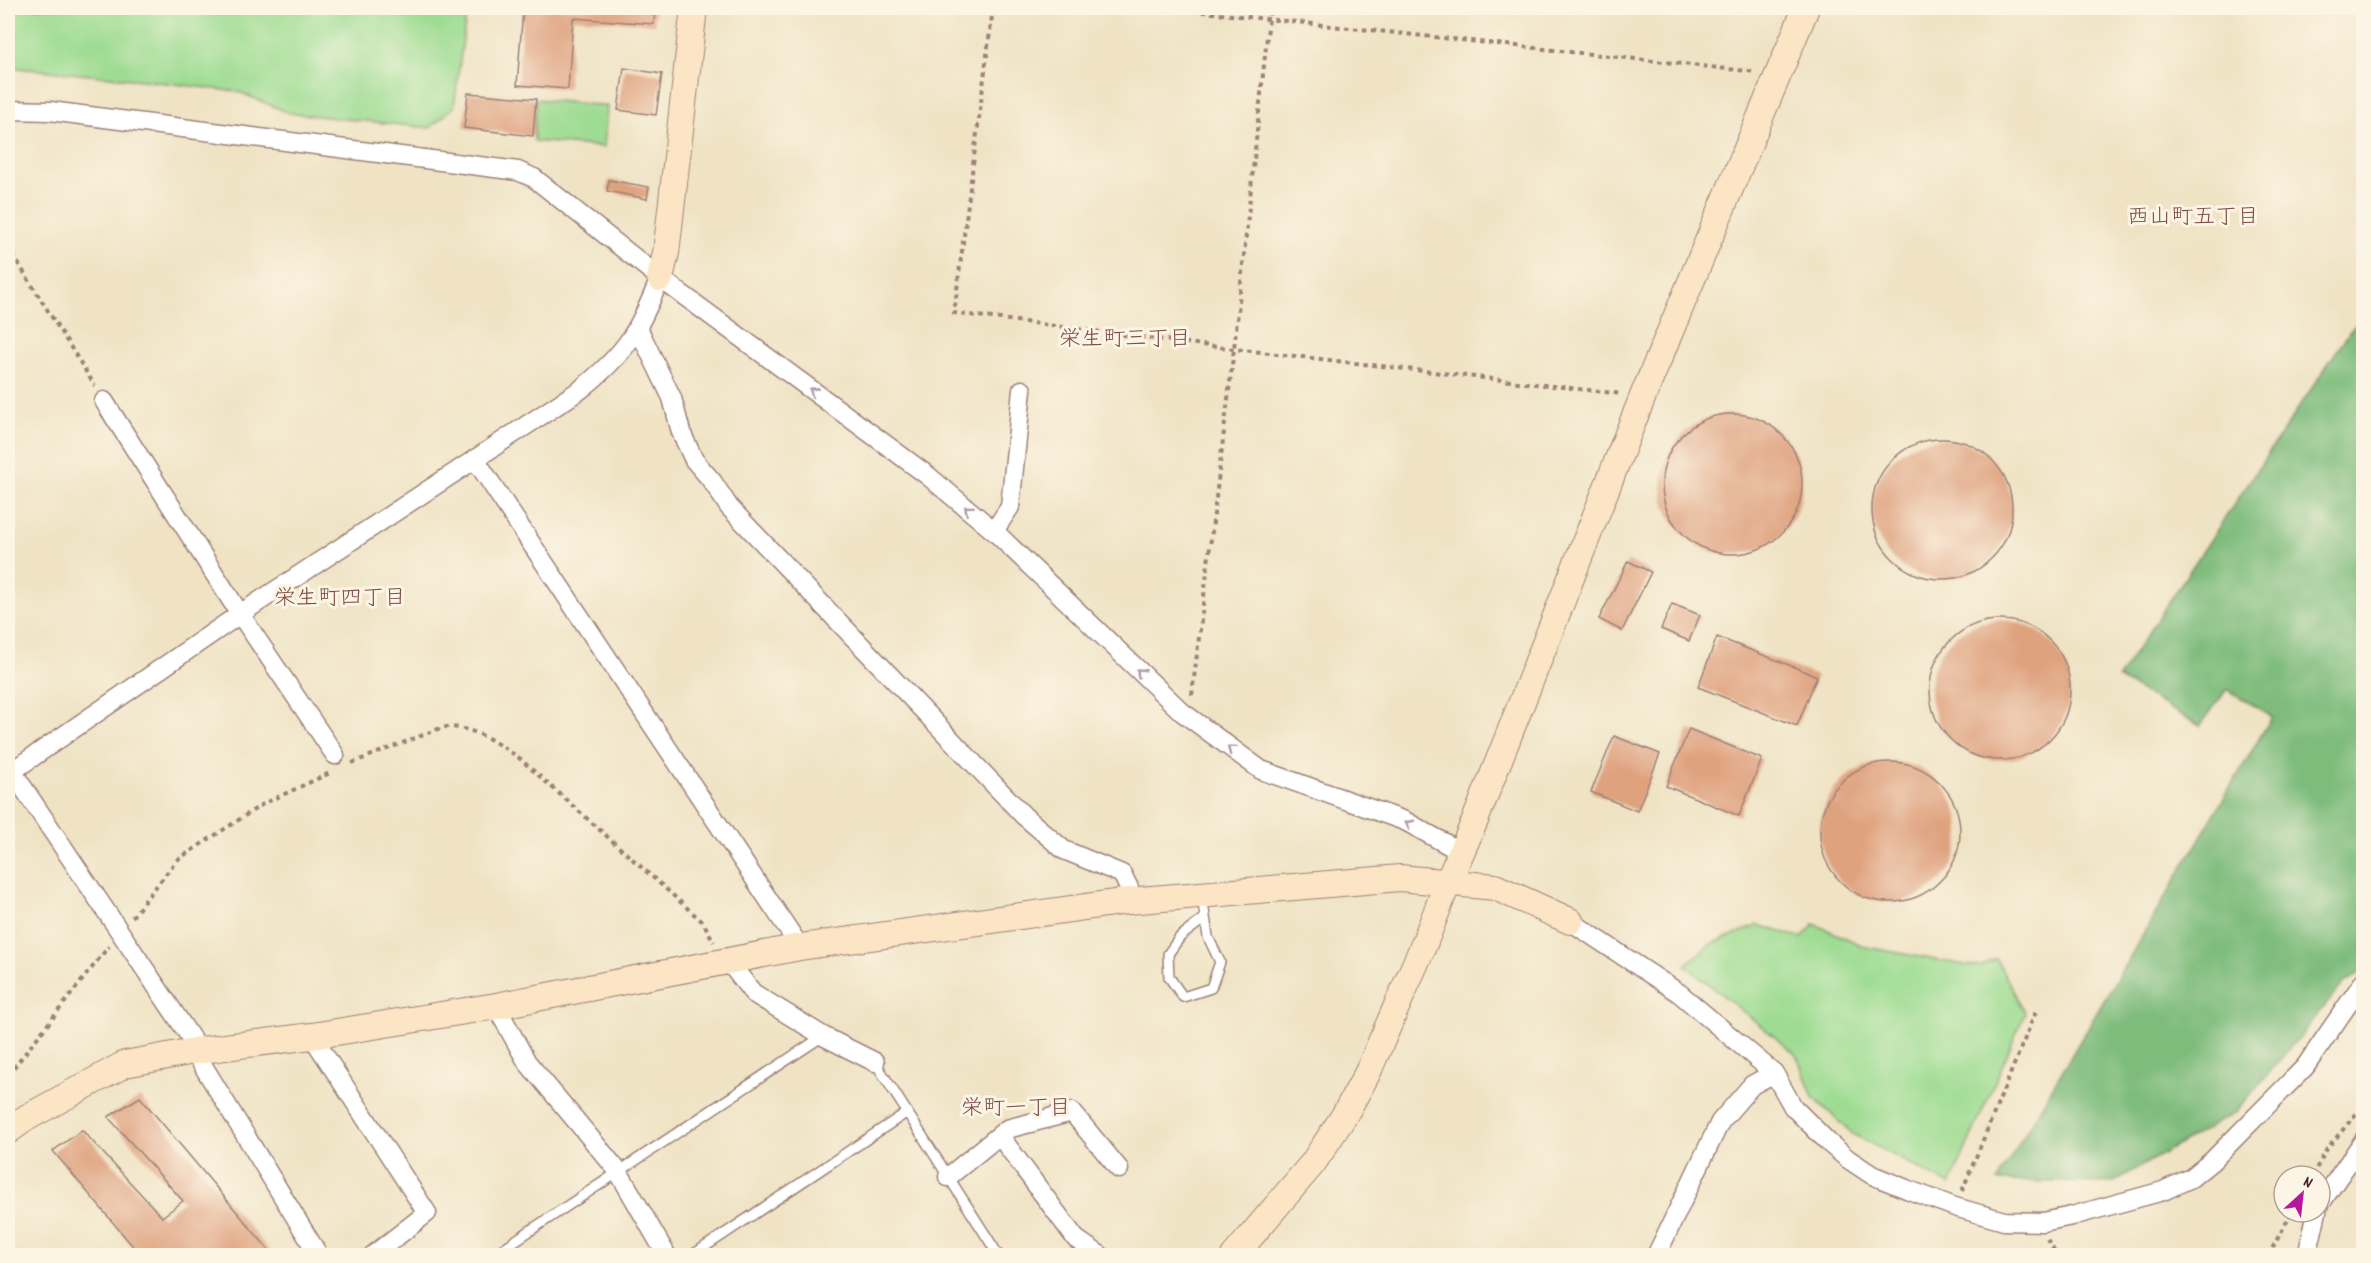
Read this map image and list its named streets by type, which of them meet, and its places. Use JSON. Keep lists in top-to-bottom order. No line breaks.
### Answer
{"districts":["西山町五丁目","栄生町三丁目","栄生町四丁目","栄町一丁目"],"north":"top right"}
